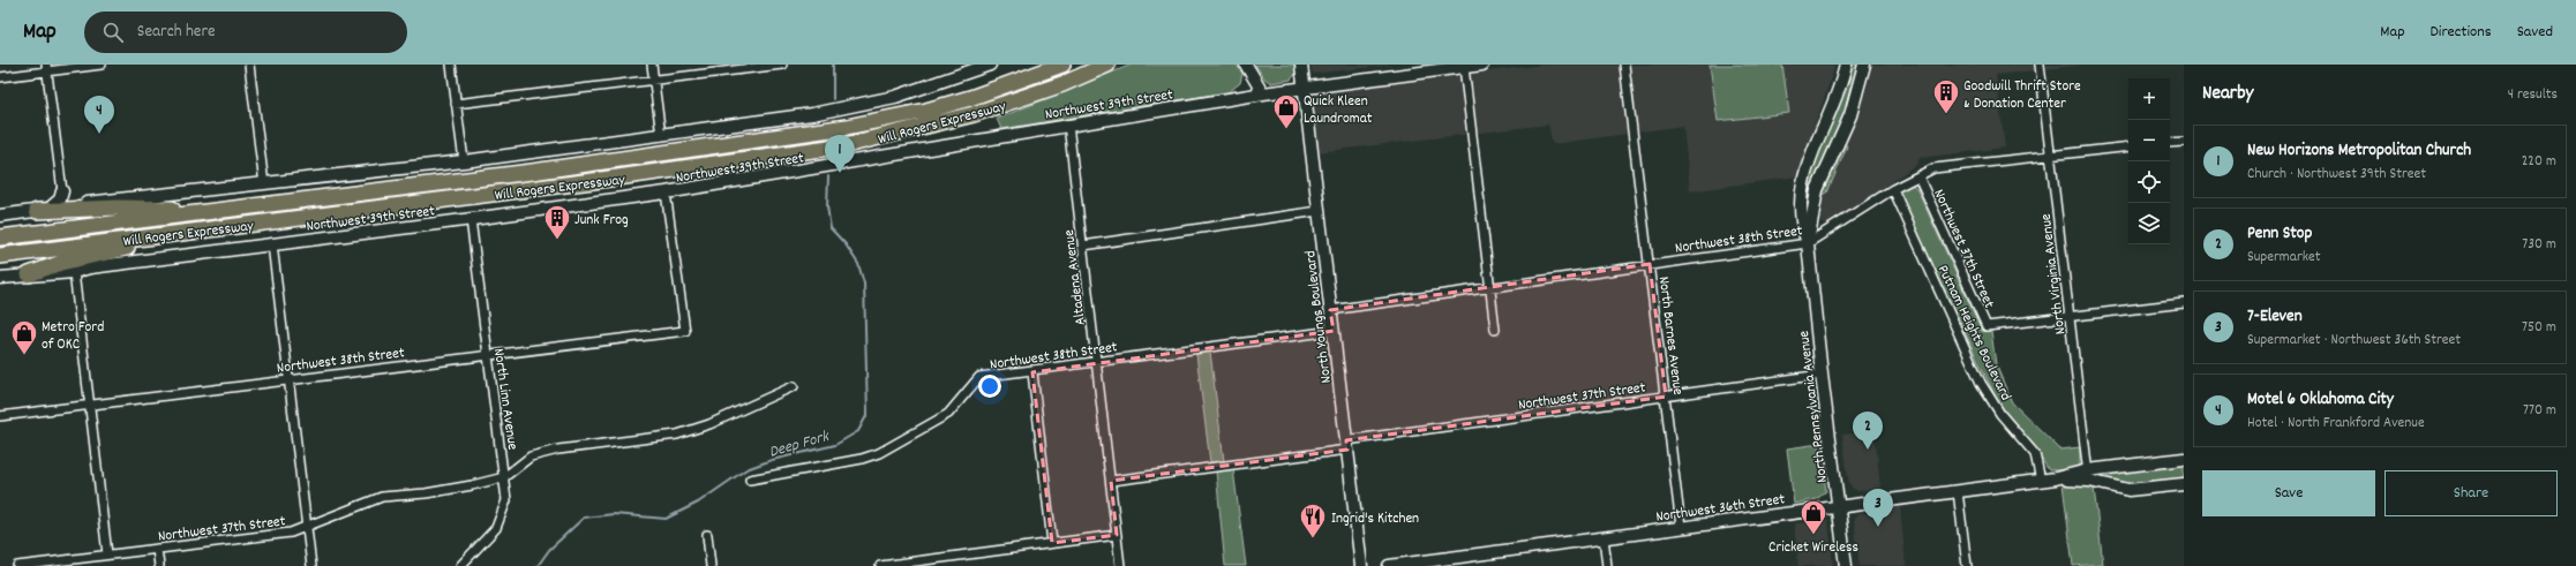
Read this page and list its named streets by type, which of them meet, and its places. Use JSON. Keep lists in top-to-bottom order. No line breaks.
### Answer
{"streets":{"highway":["Will Rogers Expressway"],"main road":["Northwest 39th Street","North Youngs Boulevard","North Pennsylvania Avenue","Northwest 36th Street"],"street":["Northwest 38th Street","Northwest 37th Street","North Virginia Avenue","Altadena Avenue","Putnam Heights Boulevard","North Barnes Avenue","North Linn Avenue"]},"crossings":[["Northwest 39th Street","Northwest 38th Street"],["Northwest 39th Street","Altadena Avenue"],["Northwest 39th Street","North Youngs Boulevard"],["Northwest 39th Street","North Linn Avenue"],["Northwest 38th Street","Northwest 37th Street"],["Northwest 38th Street","North Virginia Avenue"],["Northwest 38th Street","Altadena Avenue"],["Northwest 38th Street","North Youngs Boulevard"],["Northwest 38th Street","Putnam Heights Boulevard"],["Northwest 38th Street","North Barnes Avenue"],["Northwest 38th Street","North Linn Avenue"],["Northwest 38th Street","North Pennsylvania Avenue"],["Northwest 37th Street","North Virginia Avenue"],["Northwest 37th Street","Altadena Avenue"],["Northwest 37th Street","North Youngs Boulevard"],["Northwest 37th Street","North Barnes Avenue"],["Northwest 37th Street","North Linn Avenue"],["Northwest 37th Street","North Pennsylvania Avenue"],["North Virginia Avenue","Northwest 36th Street"],["Putnam Heights Boulevard","Northwest 36th Street"],["North Barnes Avenue","Northwest 36th Street"],["North Pennsylvania Avenue","Northwest 36th Street"]],"water":["Deep Fork"],"places":{"building":["Goodwill Thrift Store & Donation Center","Junk Frog"],"shop":["Quick Kleen Laundromat","Metro Ford of OKC","Cricket Wireless"],"restaurant":["Ingrid's Kitchen"]},"page":{"header":"Map","search":"Search here","nav":["Map","Directions","Saved"],"heading":["Nearby","4 results"],"map_buttons":["+","−"],"pins":["4","1","2","3"],"list":[{"mark":"1","name":"New Horizons Metropolitan Church","note":"Church · Northwest 39th Street","value":"220 m"},{"mark":"2","name":"Penn Stop","note":"Supermarket","value":"730 m"},{"mark":"3","name":"7-Eleven","note":"Supermarket · Northwest 36th Street","value":"750 m"},{"mark":"4","name":"Motel 6 Oklahoma City","note":"Hotel · North Frankford Avenue","value":"770 m"}],"buttons":["Save","Share"]}}
